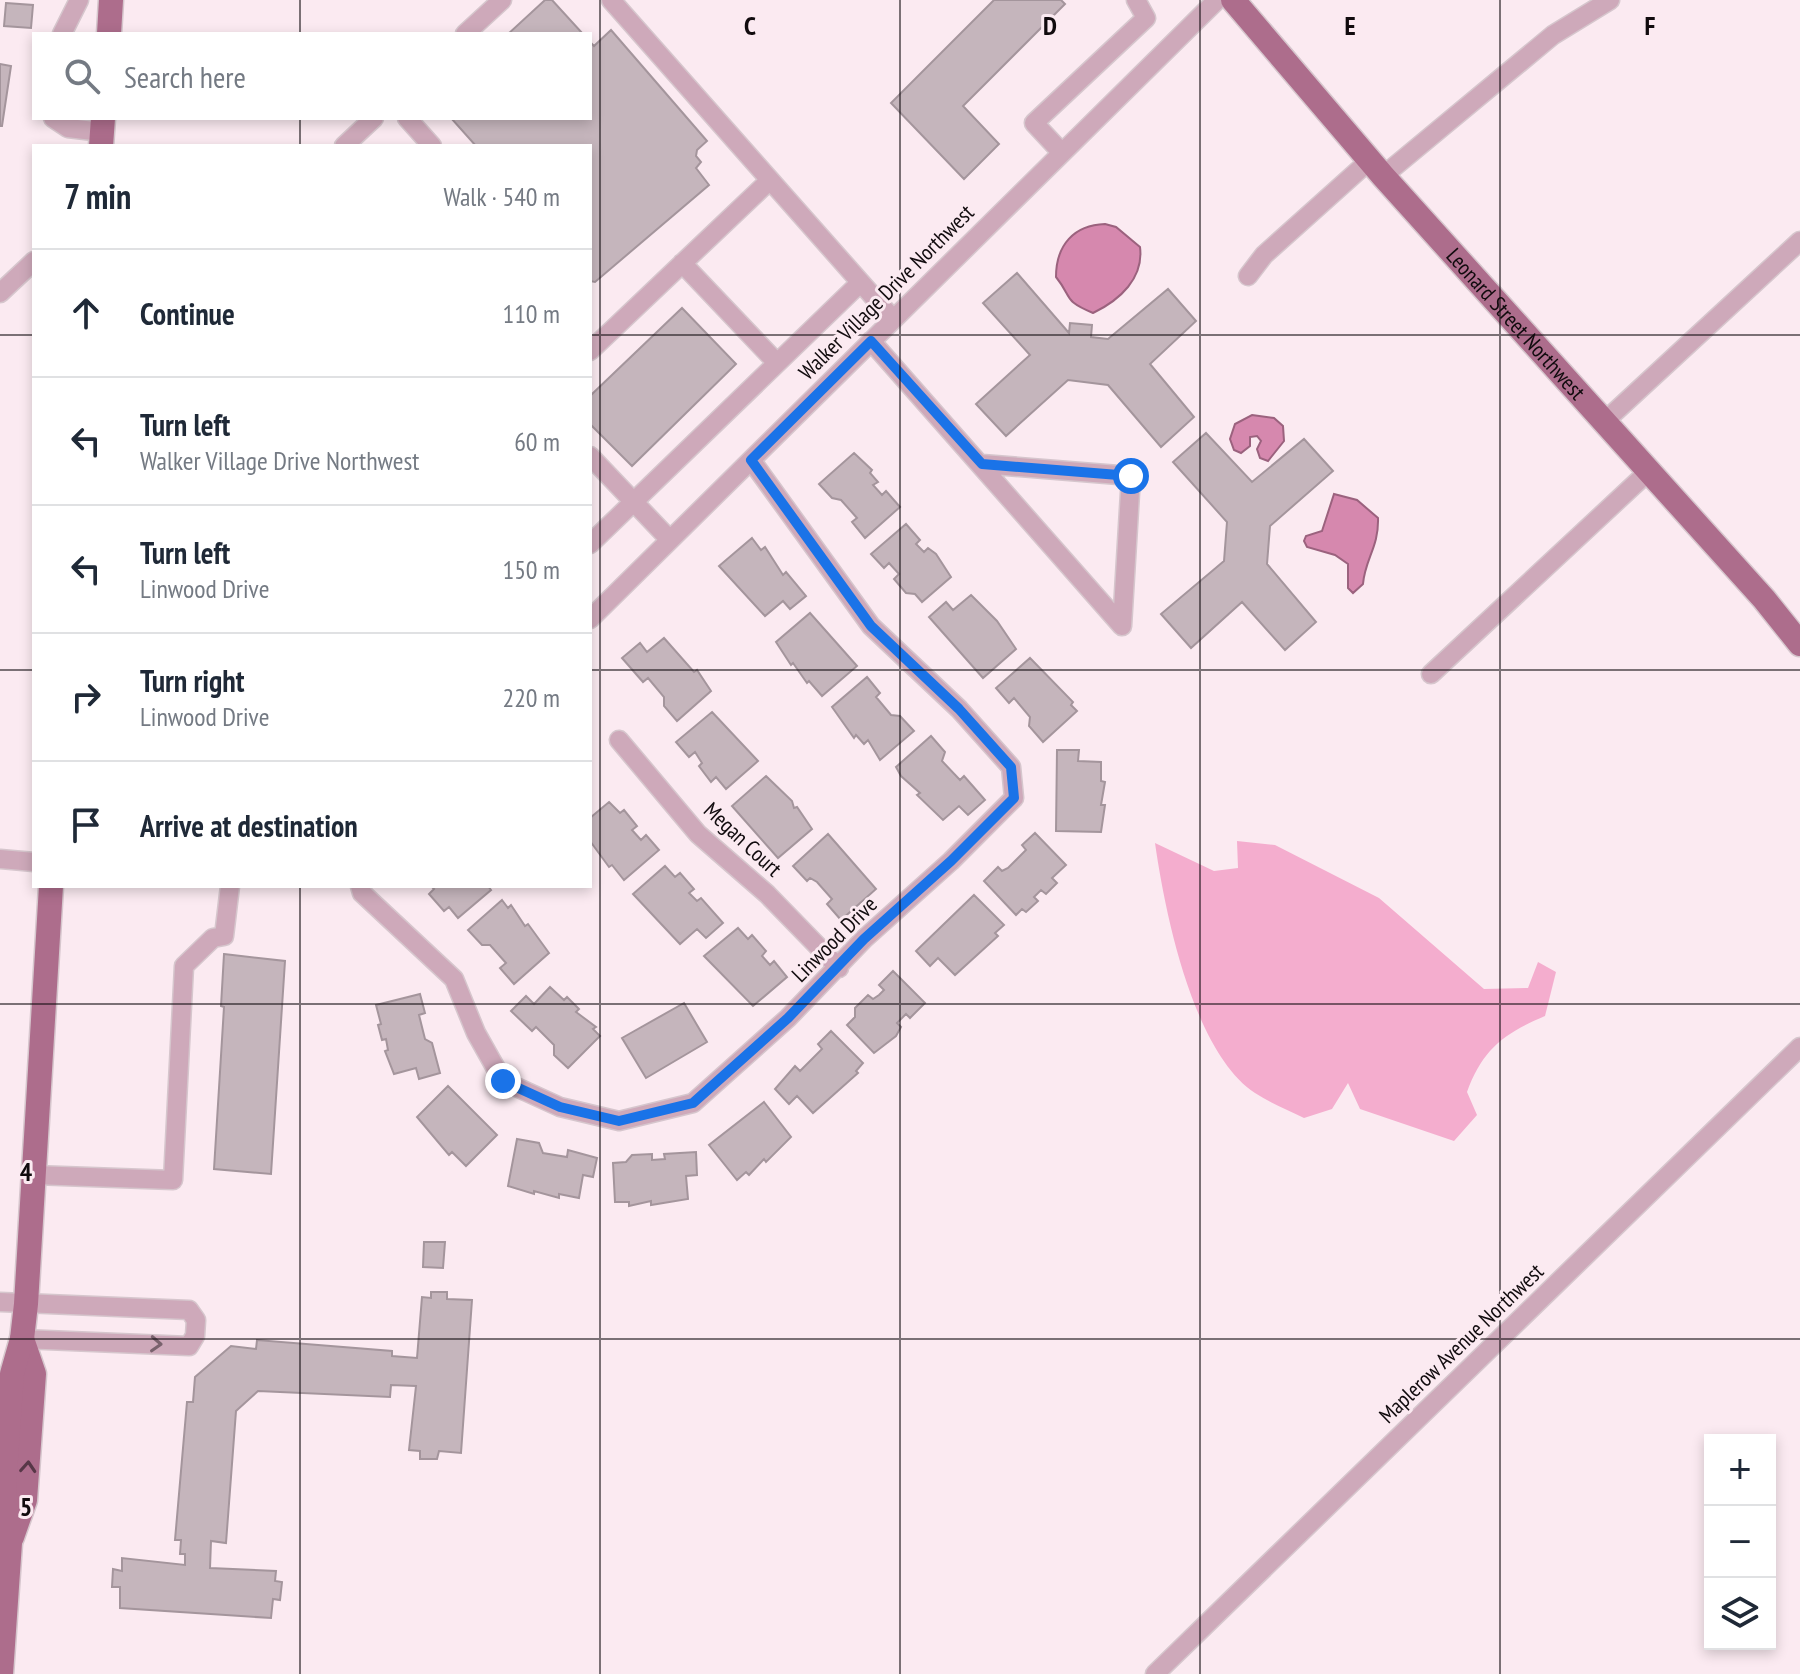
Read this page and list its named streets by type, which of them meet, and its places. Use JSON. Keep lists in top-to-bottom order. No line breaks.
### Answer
{"streets":{"main road":["Leonard Street Northwest"],"street":["Walker Village Drive Northwest","Megan Court","Linwood Drive","Maplerow Avenue Northwest"]},"crossings":[["Walker Village Drive Northwest","Linwood Drive"],["Megan Court","Linwood Drive"]],"page":{"search":"Search here","heading":["7 min","Walk · 540 m"],"list":[["Continue","110 m"],["Turn left","Walker Village Drive Northwest","60 m"],["Turn left","Linwood Drive","150 m"],["Turn right","Linwood Drive","220 m"],"Arrive at destination"],"map_buttons":["+","−"]},"grid":{"columns":["C","D","E","F"],"rows":["4","5"]}}
